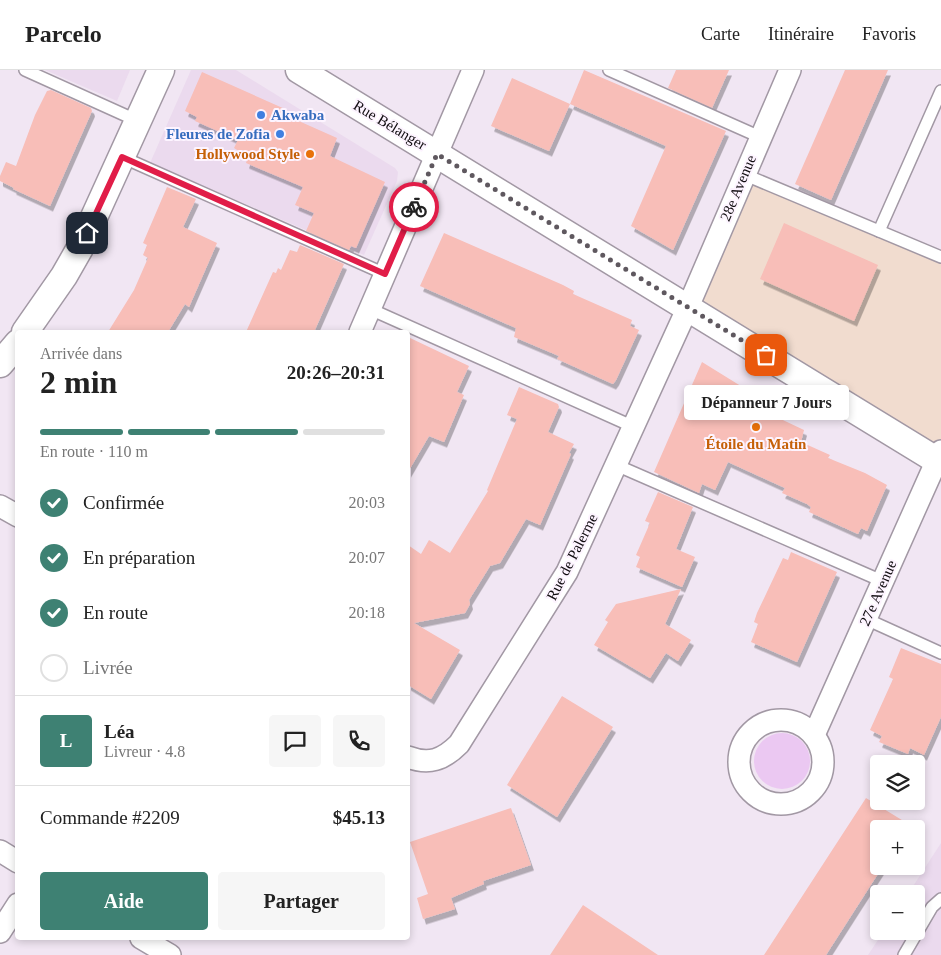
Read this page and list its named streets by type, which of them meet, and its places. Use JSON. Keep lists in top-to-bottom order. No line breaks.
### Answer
{"streets":{"street":["Rue Bélanger","28e Avenue","Rue de Palerme","27e Avenue"]},"crossings":[["Rue Bélanger","28e Avenue"],["Rue Bélanger","Rue de Palerme"],["Rue Bélanger","27e Avenue"],["28e Avenue","Rue de Palerme"]],"places":["Akwaba","Fleures de Zofia","Hollywood Style","Dépanneur 7 Jours","Étoile du Matin"],"page":{"header":"Parcelo","nav":["Carte","Itinéraire","Favoris"],"heading":["2 min","Arrivée dans","20:26–20:31"],"panel":["Léa","Livreur · 4.8","Commande #2209","$45.13"],"bubble":"Dépanneur 7 Jours","bar":"En route · 110 m","list":[["Confirmée","20:03"],["En préparation","20:07"],["En route","20:18"],"Livrée"],"round":"L","map_buttons":["+","−"],"buttons":["Aide","Partager"]}}
